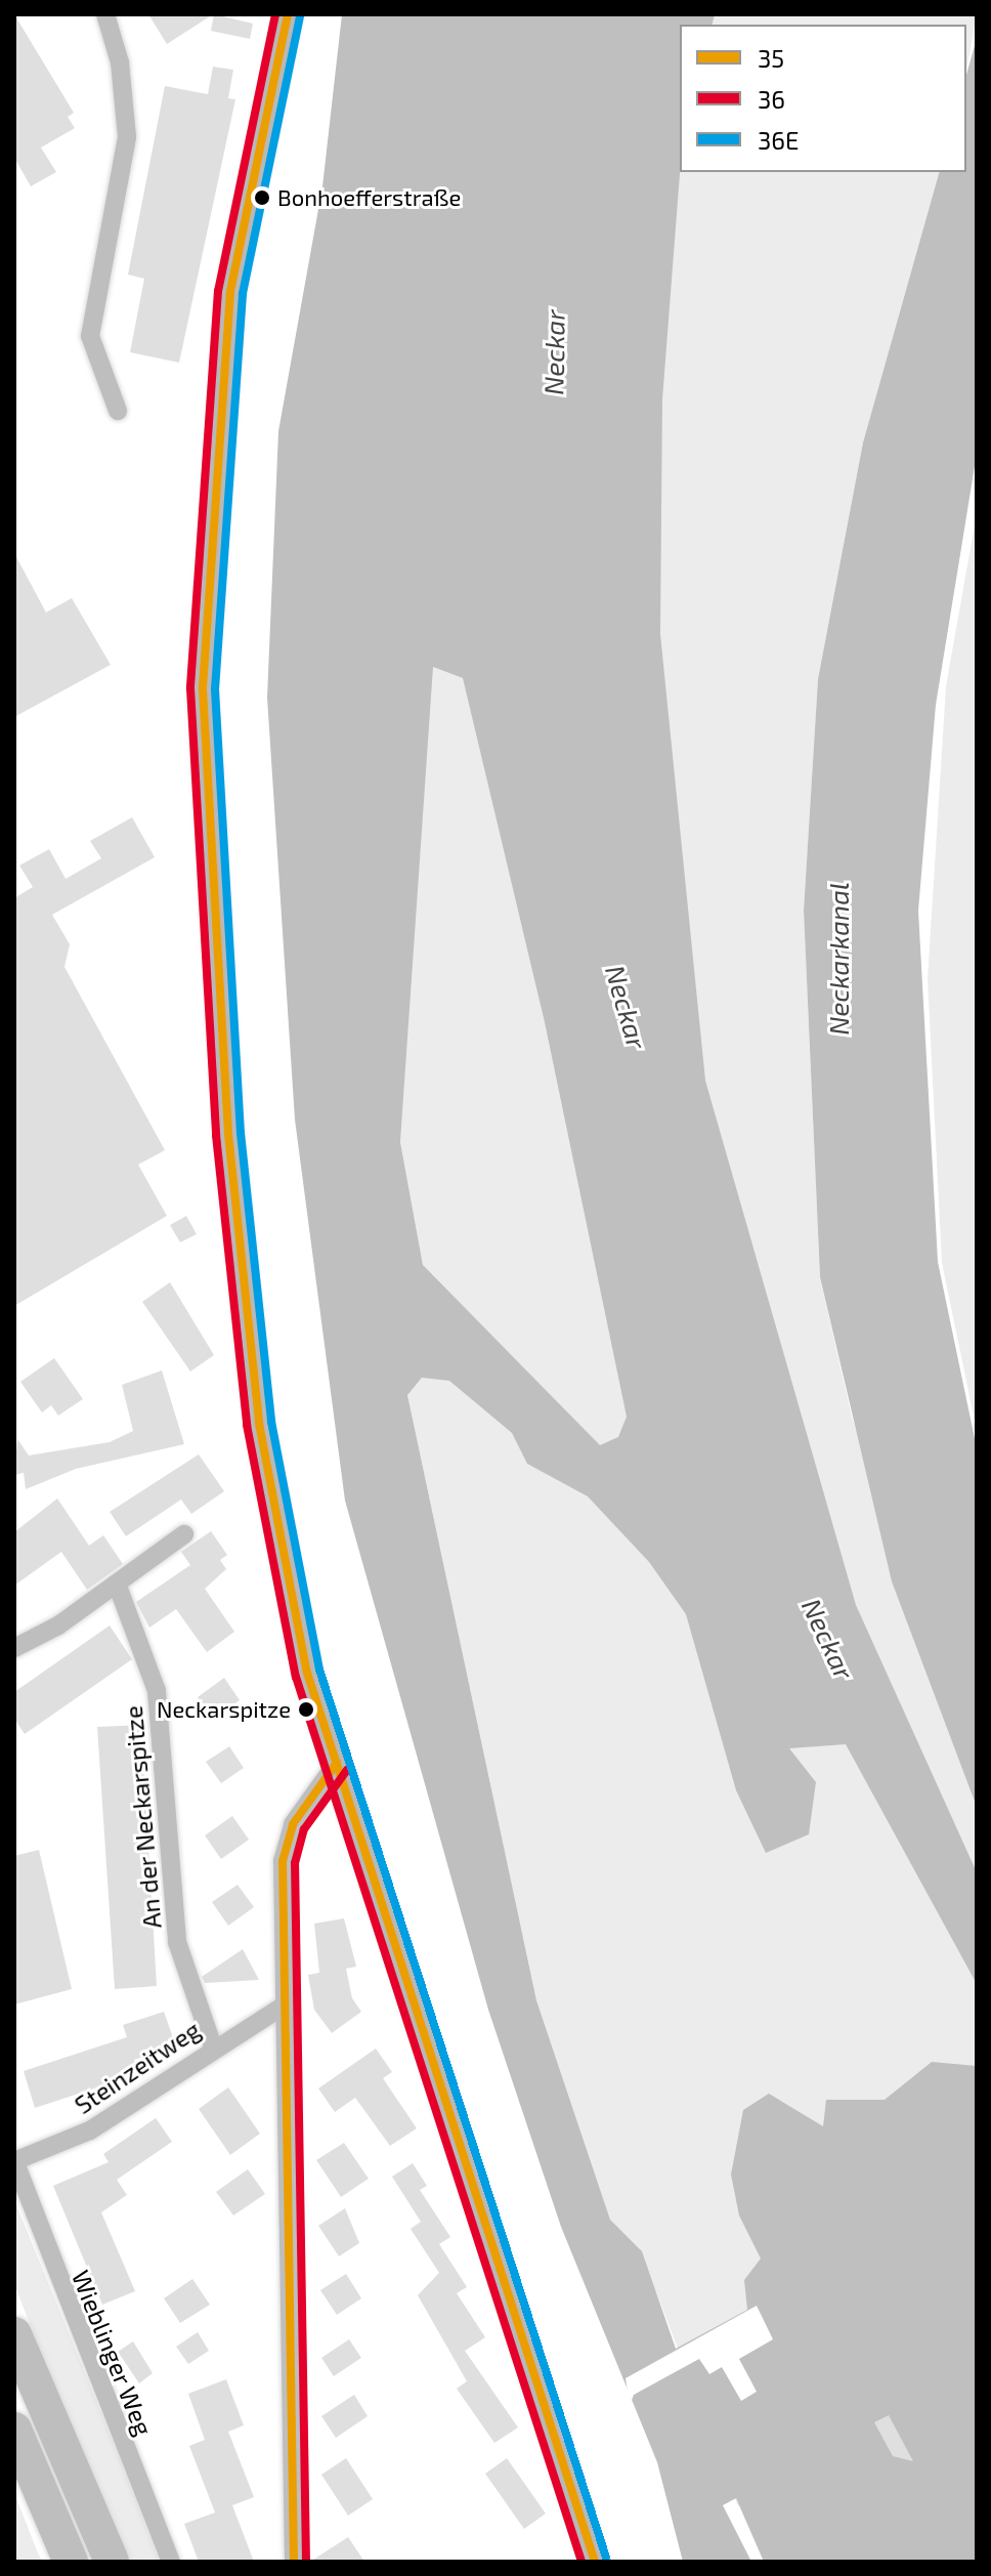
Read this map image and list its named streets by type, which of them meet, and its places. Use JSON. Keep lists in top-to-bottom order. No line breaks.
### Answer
{"streets":{"street":["An der Neckarspitze","Steinzeitweg","Wieblinger Weg"]},"crossings":[["An der Neckarspitze","Steinzeitweg"],["Steinzeitweg","Wieblinger Weg"]],"water":["Neckar","Neckarkanal"],"places":["Bonhoefferstraße","Neckarspitze"],"lines":["transit line 35","transit line 36","transit line 36E"],"legend":["35","36","36E"]}
